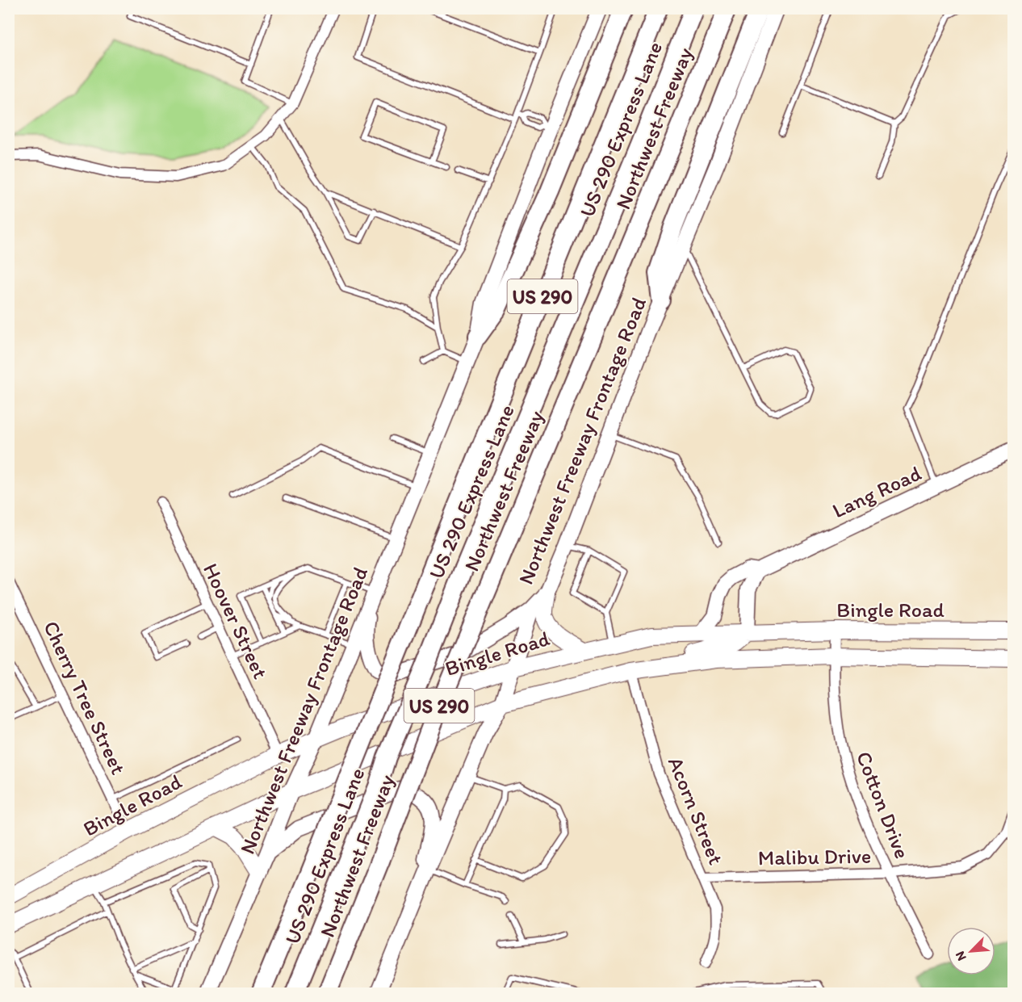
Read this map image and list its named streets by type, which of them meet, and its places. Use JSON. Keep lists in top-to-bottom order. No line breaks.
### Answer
{"streets":{"highway":["Northwest Freeway","US 290 Express Lane","US 290"],"main road":["Northwest Freeway Frontage Road","Lang Road","Bingle Road"],"street":["Hoover Street","Cherry Tree Street","Cotton Drive","Acorn Street","Malibu Drive"]},"crossings":[["Northwest Freeway Frontage Road","Bingle Road"],["Lang Road","Bingle Road"],["Bingle Road","Hoover Street"],["Bingle Road","Cherry Tree Street"],["Bingle Road","Cotton Drive"],["Cotton Drive","Malibu Drive"],["Acorn Street","Malibu Drive"]],"north":"bottom left"}
